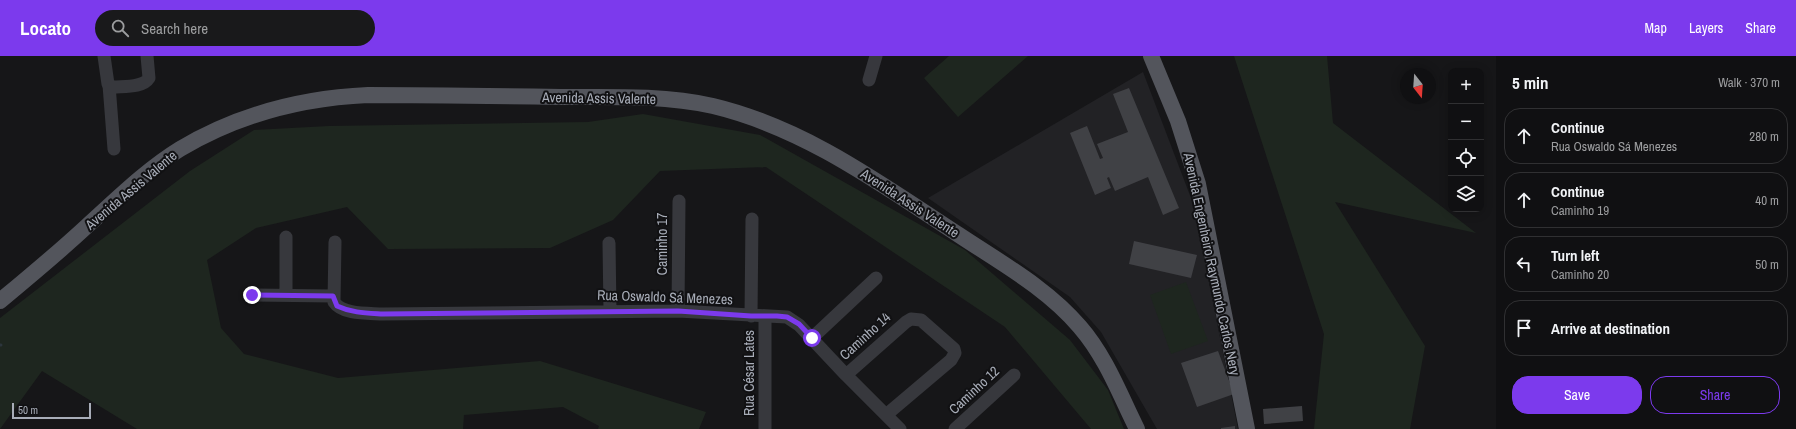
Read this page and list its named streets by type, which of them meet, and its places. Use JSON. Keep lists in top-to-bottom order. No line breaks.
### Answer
{"streets":{"main road":["Avenida Assis Valente","Avenida Engenheiro Raymundo Carlos Nery"],"street":["Caminho 17","Rua Oswaldo Sá Menezes","Caminho 14","Rua César Lates","Caminho 12"]},"crossings":[["Caminho 17","Rua Oswaldo Sá Menezes"],["Rua Oswaldo Sá Menezes","Caminho 14"],["Rua Oswaldo Sá Menezes","Rua César Lates"]],"scale_bar":"50 m","north":"bottom","page":{"header":"Locato","search":"Search here","nav":["Map","Layers","Share"],"heading":["5 min","Walk · 370 m"],"map_buttons":["+","−"],"list":[["Continue","Rua Oswaldo Sá Menezes","280 m"],["Continue","Caminho 19","40 m"],["Turn left","Caminho 20","50 m"],"Arrive at destination"],"buttons":["Save","Share"],"scale":"50 m"}}
